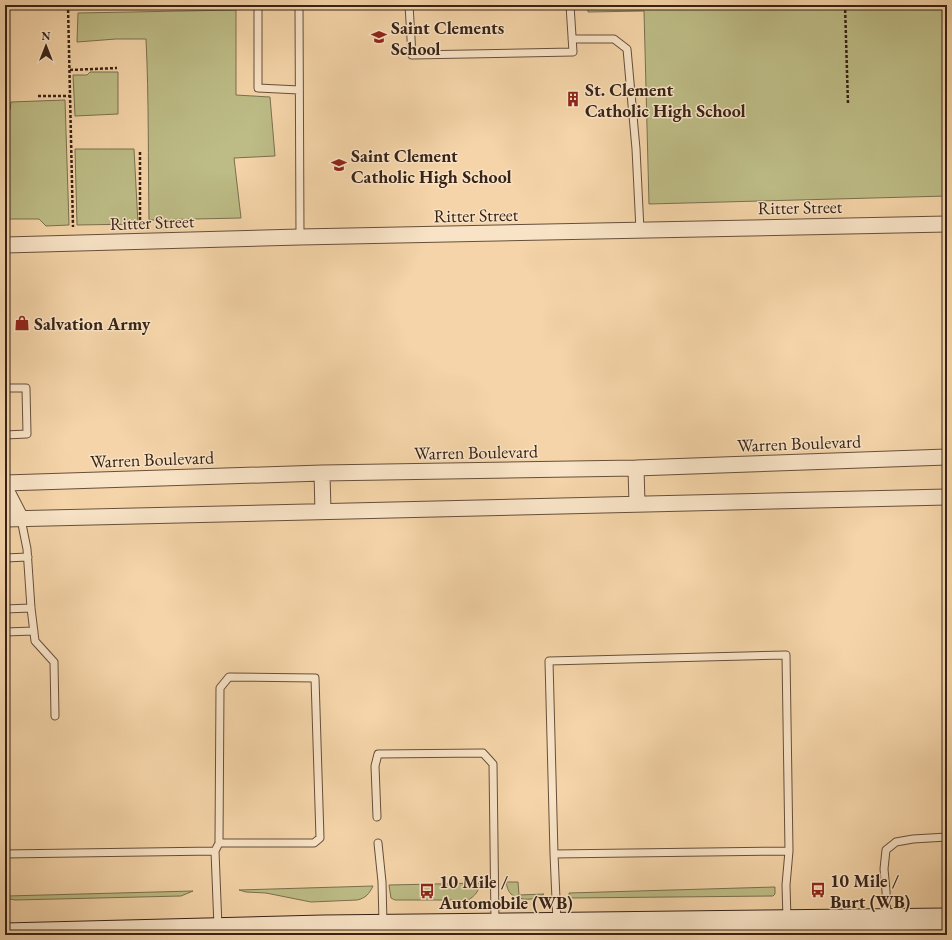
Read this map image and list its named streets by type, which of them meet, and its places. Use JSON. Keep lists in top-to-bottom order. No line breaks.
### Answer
{"streets":{"street":["Ritter Street","Warren Boulevard"]},"places":{"school or university":["Saint Clements School","Saint Clement Catholic High School"],"building":["St. Clement Catholic High School"],"shop":["Salvation Army"],"bus stop":["10 Mile / Burt (WB)","10 Mile / Automobile (WB)"]},"north":"top"}
